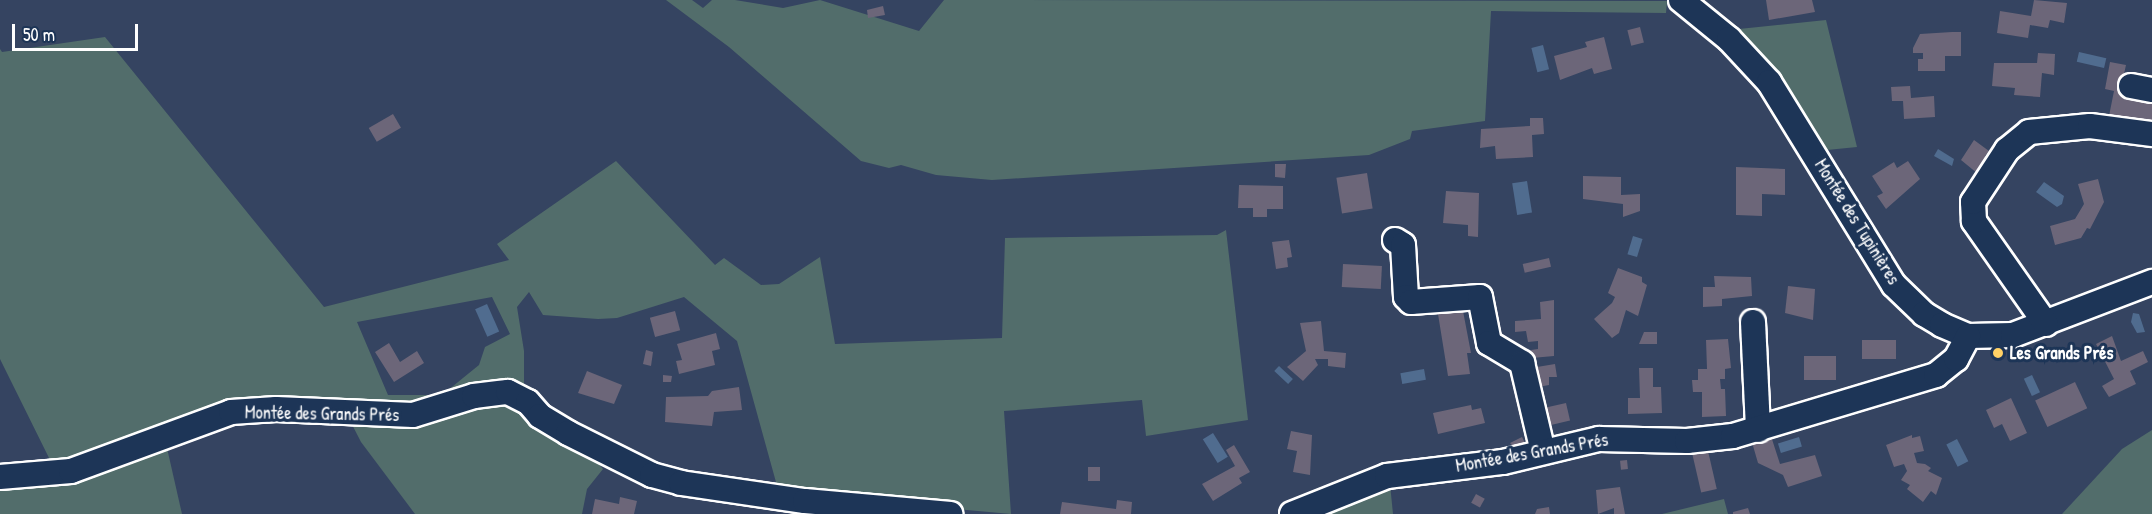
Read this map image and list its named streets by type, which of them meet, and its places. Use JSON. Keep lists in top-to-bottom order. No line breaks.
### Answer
{"streets":{"street":["Montée des Tupinières","Montée des Grands Prés"]},"crossings":[["Montée des Tupinières","Montée des Grands Prés"]],"places":["Les Grands Prés"],"scale_bar":"50 m"}
